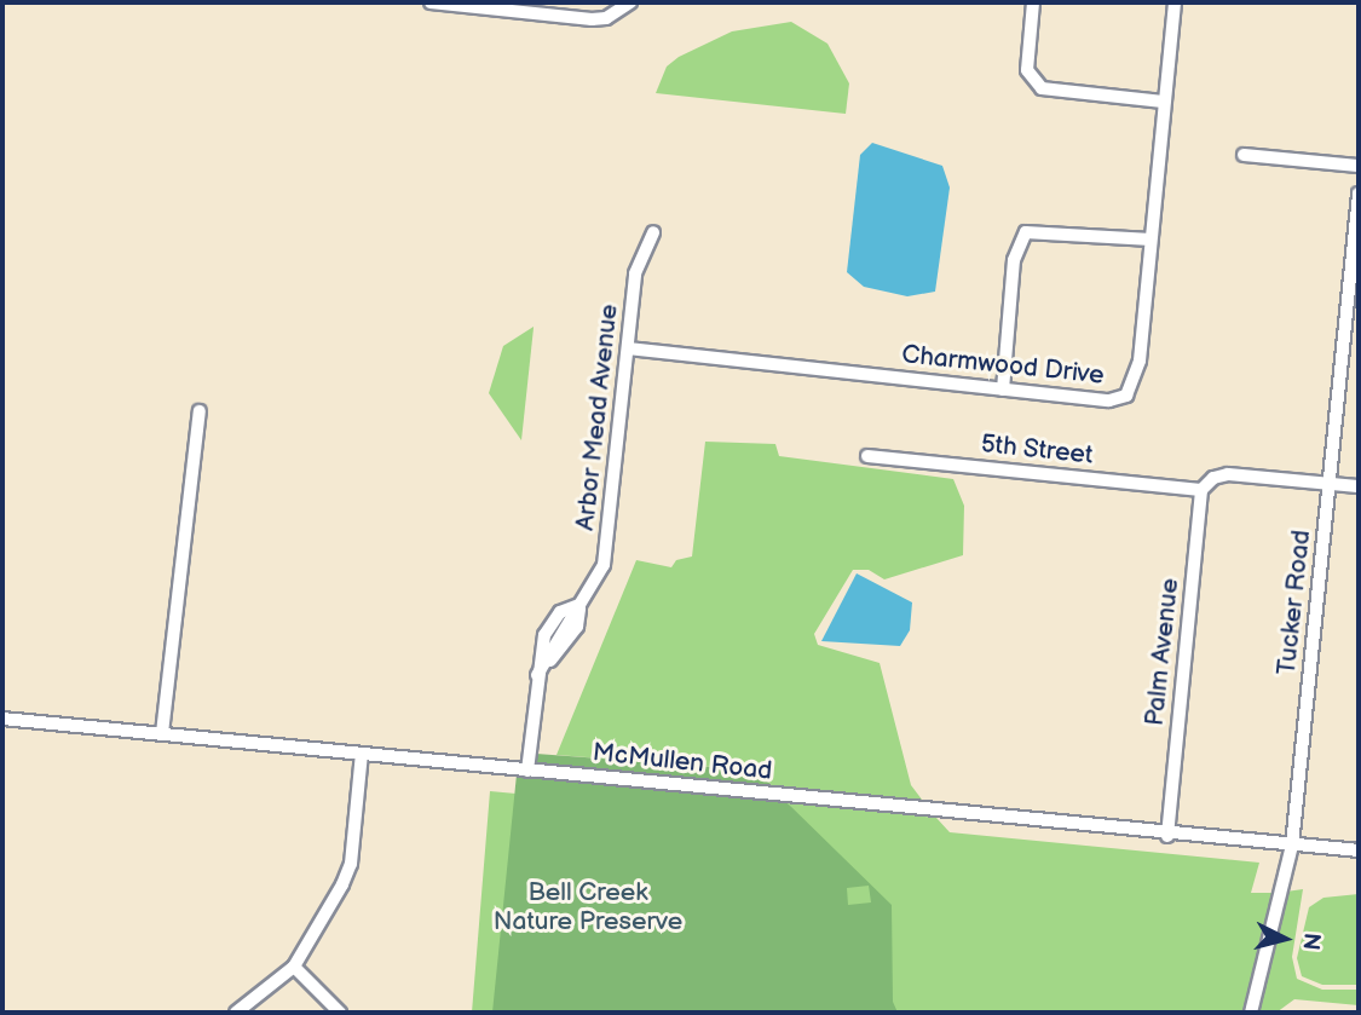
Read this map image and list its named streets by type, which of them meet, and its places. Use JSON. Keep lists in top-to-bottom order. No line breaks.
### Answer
{"streets":{"street":["Charmwood Drive","Arbor Mead Avenue","5th Street","Tucker Road","Palm Avenue","McMullen Road"]},"crossings":[["Charmwood Drive","Arbor Mead Avenue"],["Arbor Mead Avenue","McMullen Road"],["5th Street","Palm Avenue"],["Tucker Road","McMullen Road"],["Palm Avenue","McMullen Road"]],"parks":["Bell Creek Nature Preserve"],"north":"right"}
